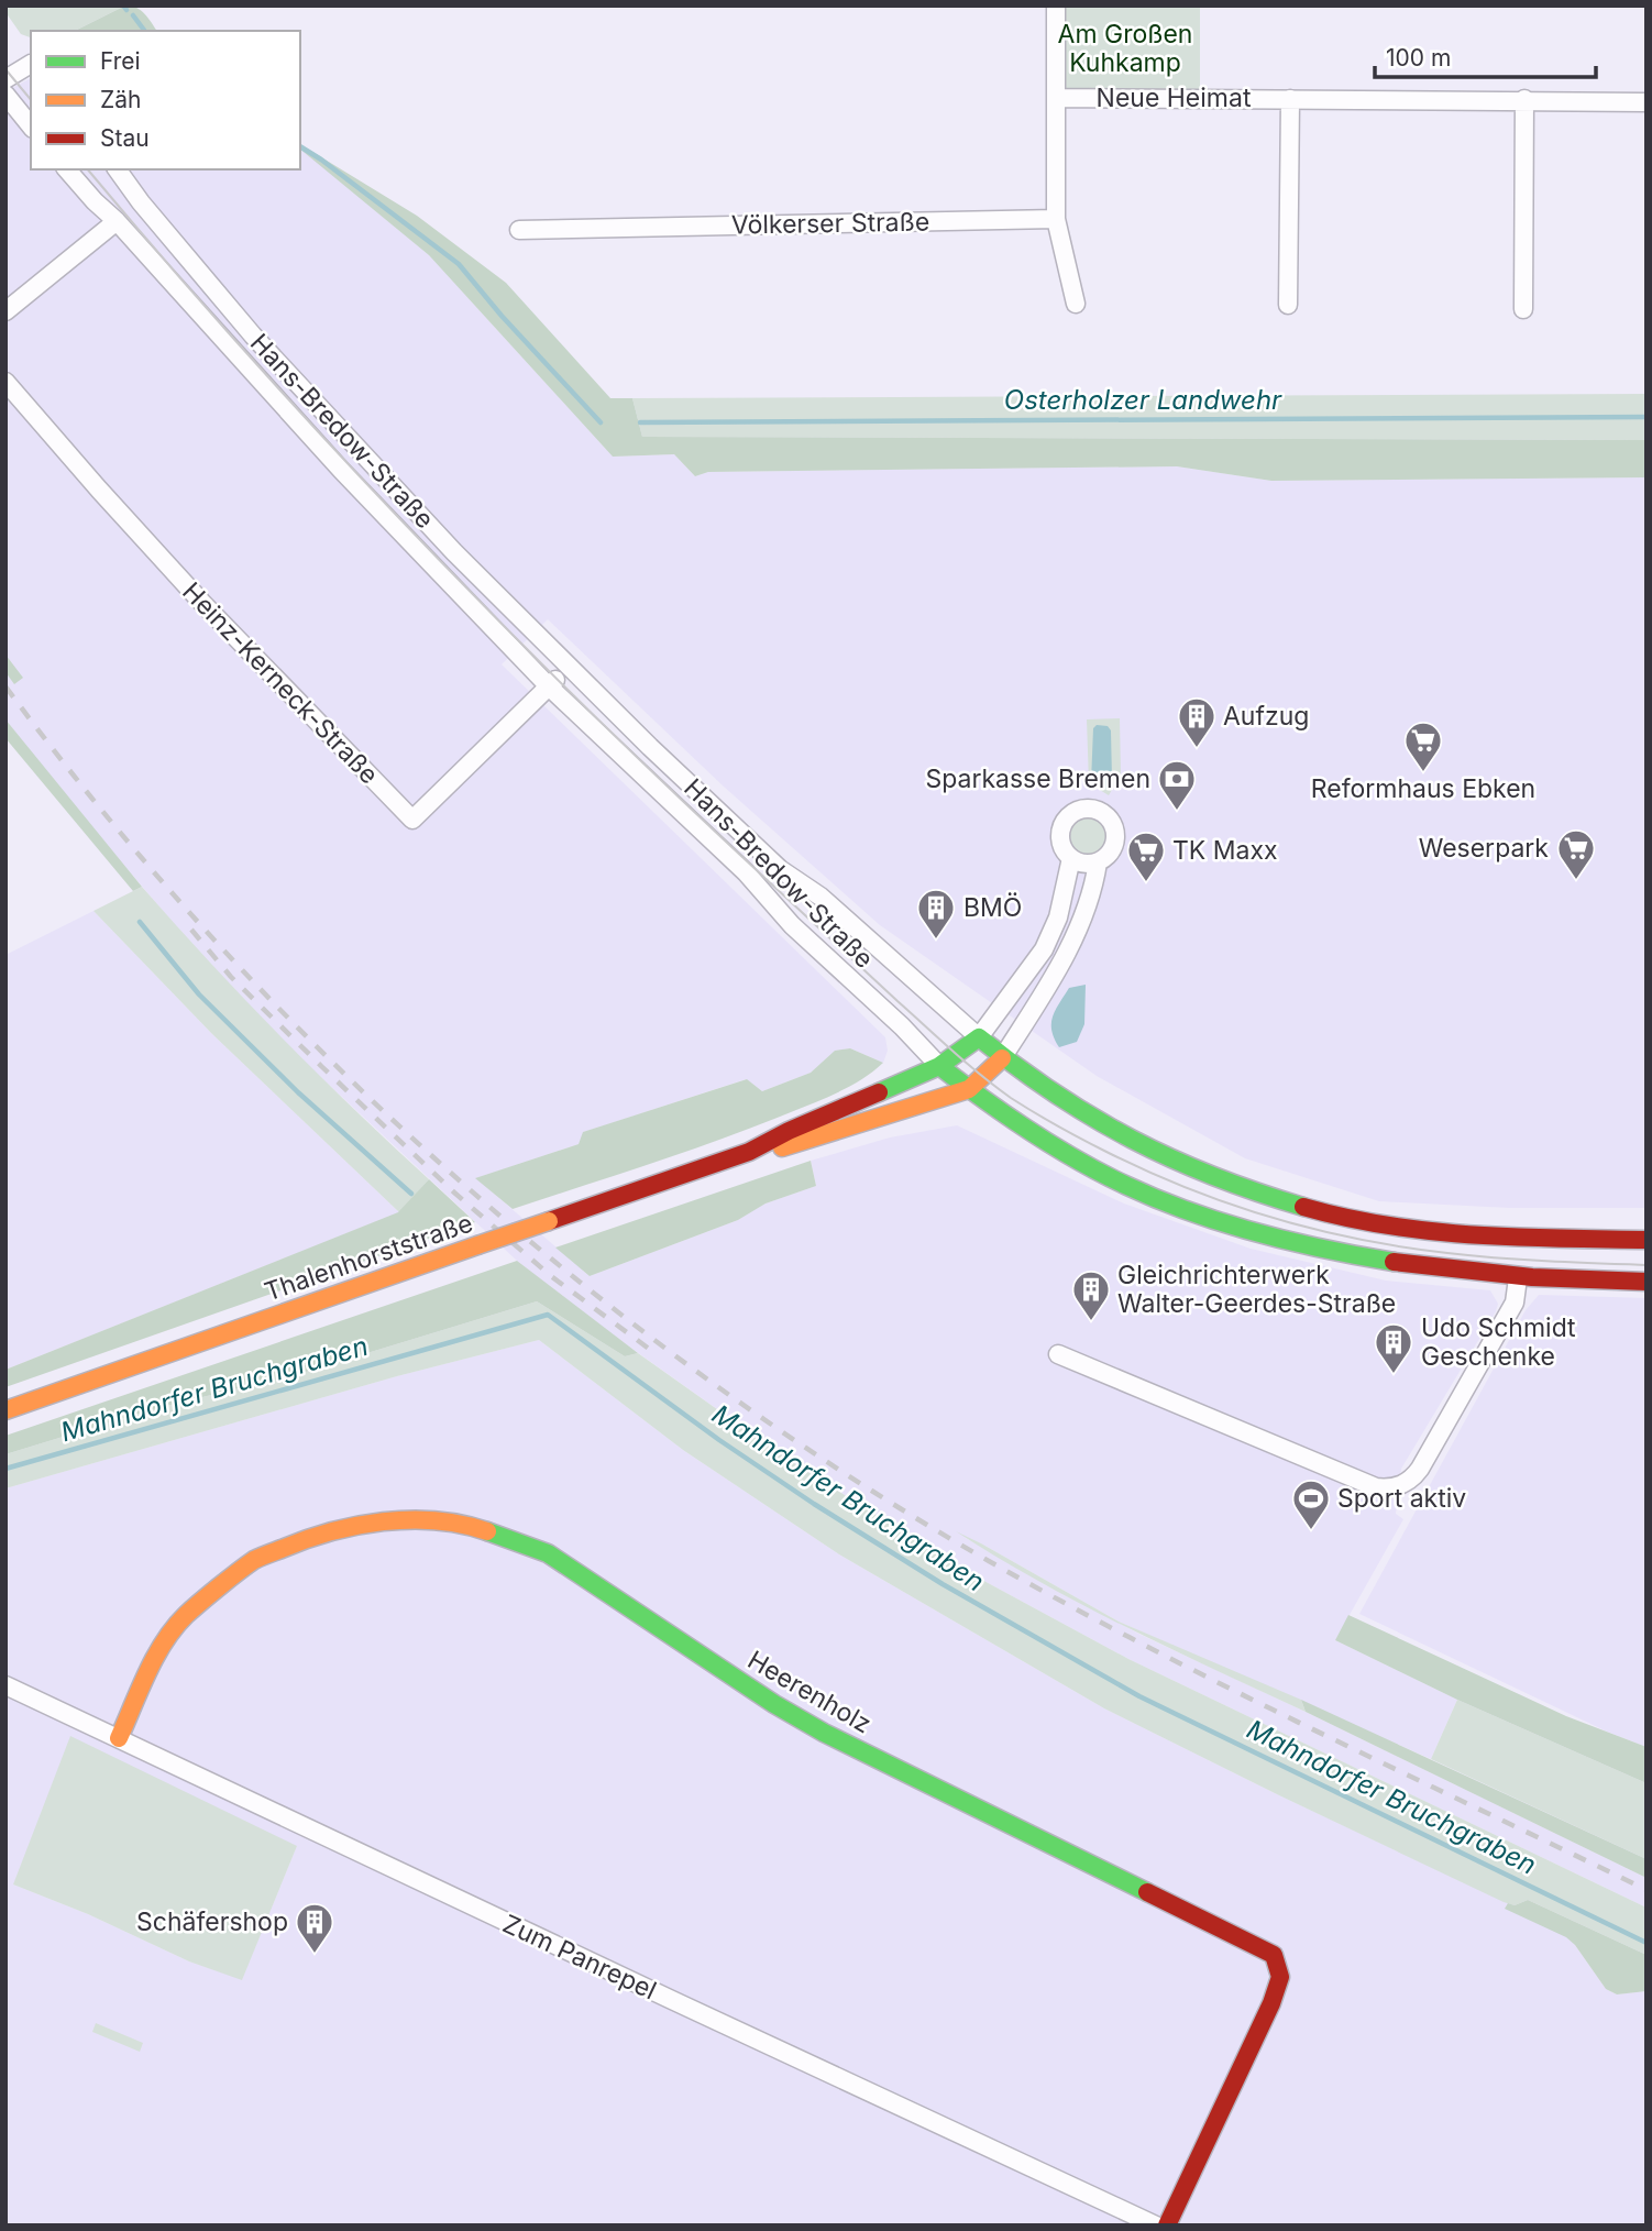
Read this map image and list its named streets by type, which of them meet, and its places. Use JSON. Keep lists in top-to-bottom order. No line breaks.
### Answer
{"streets":{"main road":["Hans-Bredow-Straße","Thalenhorststraße","Heerenholz"],"street":["Neue Heimat","Völkerser Straße","Heinz-Kerneck-Straße","Zum Panrepel"]},"crossings":[["Hans-Bredow-Straße","Heinz-Kerneck-Straße"],["Hans-Bredow-Straße","Thalenhorststraße"],["Heerenholz","Zum Panrepel"]],"water":["Osterholzer Landwehr","Mahndorfer Bruchgraben"],"parks":["Am Großen Kuhkamp"],"places":{"building":["Aufzug","BMÖ","Gleichrichterwerk Walter-Geerdes-Straße","Udo Schmidt Geschenke","Schäfershop"],"supermarket":["Reformhaus Ebken","Weserpark","TK Maxx"],"bank":["Sparkasse Bremen"],"sports":["Sport aktiv"]},"legend":["Frei","Zäh","Stau"],"scale_bar":"100 m"}
